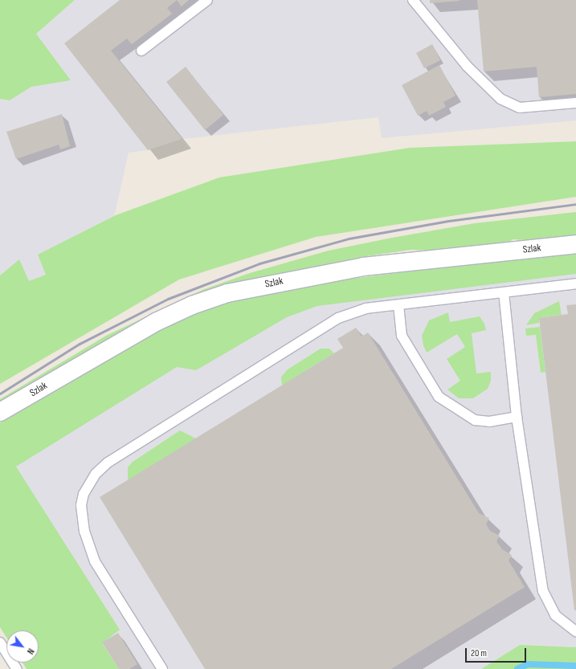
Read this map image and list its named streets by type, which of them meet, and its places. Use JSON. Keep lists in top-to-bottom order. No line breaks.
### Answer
{"streets":{"street":["Szlak"]},"scale_bar":"20 m","north":"bottom right"}
